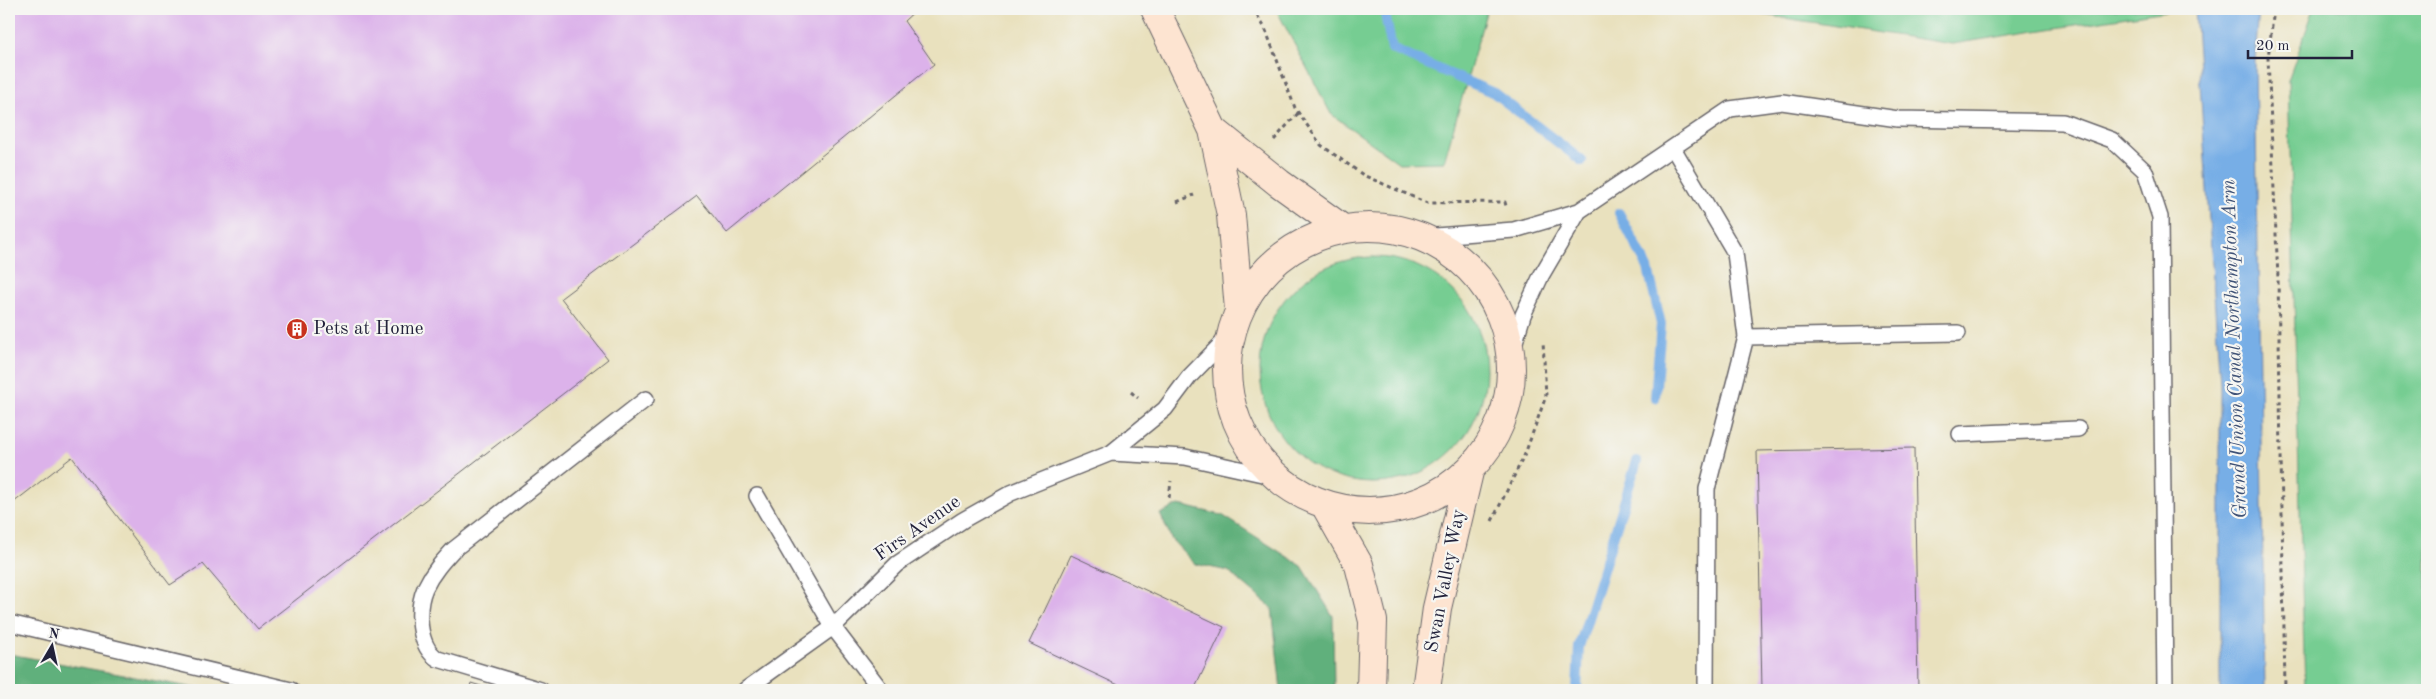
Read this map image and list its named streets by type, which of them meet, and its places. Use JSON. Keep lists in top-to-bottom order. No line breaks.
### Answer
{"streets":{"street":["Swan Valley Way"],"lane":["Firs Avenue"]},"water":["Grand Union Canal Northampton Arm"],"places":{"building":["Pets at Home"]},"scale_bar":"20 m","north":"top"}
